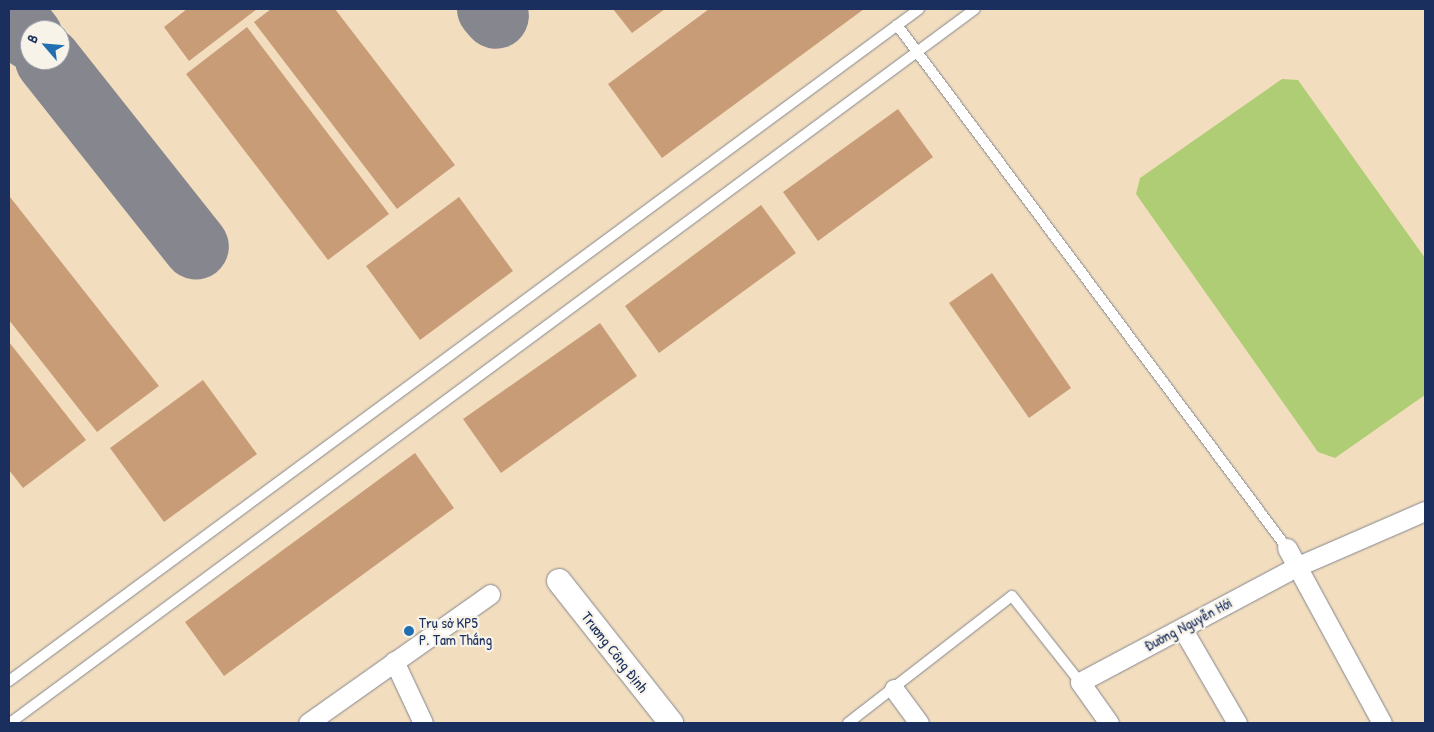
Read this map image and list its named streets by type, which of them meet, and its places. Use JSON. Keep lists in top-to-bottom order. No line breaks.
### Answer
{"streets":{"street":["Đường Nguyễn Hới","Trương Công Định"]},"places":["Trụ sở KP5 P. Tam Thắng"],"north":"top left"}
